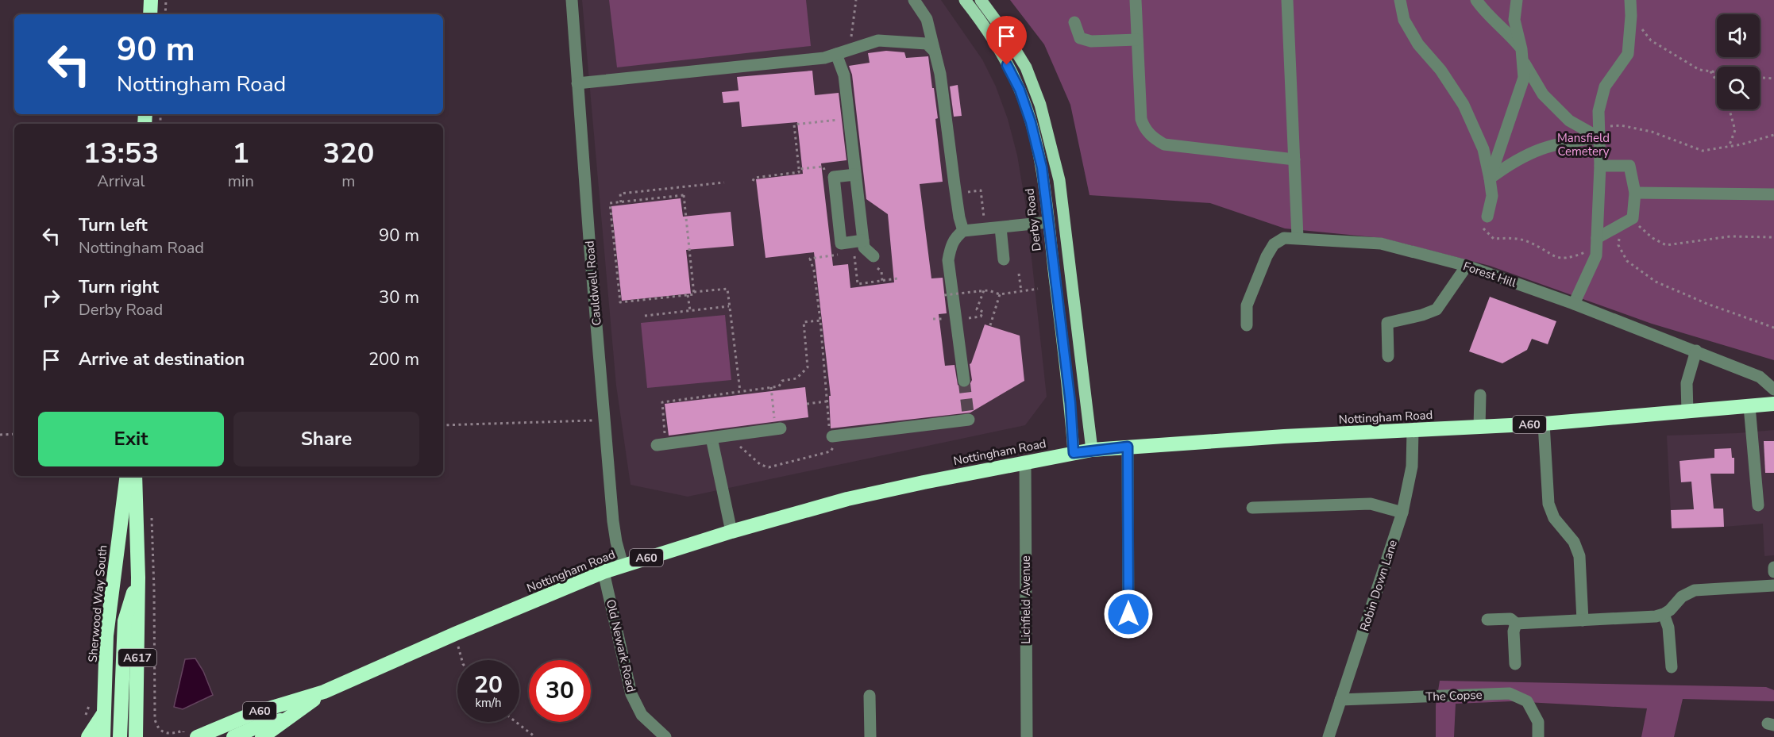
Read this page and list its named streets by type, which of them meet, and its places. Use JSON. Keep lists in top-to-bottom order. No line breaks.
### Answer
{"streets":{"highway":["Nottingham Road","A60","Sherwood Way South","A617"],"main road":["Derby Road"],"street":["Forest Hill","Cauldwell Road","Robin Down Lane","Lichfield Avenue","Old Newark Road","The Copse"]},"crossings":[["Derby Road","Nottingham Road"],["Cauldwell Road","Nottingham Road"],["Nottingham Road","Robin Down Lane"],["Nottingham Road","Lichfield Avenue"],["Nottingham Road","Old Newark Road"],["Robin Down Lane","The Copse"]],"parks":["Mansfield Cemetery"],"page":{"turn":["90 m","Nottingham Road"],"eta":["13:53","Arrival","1","min","320","m"],"list":[{"name":"Turn left","note":"Nottingham Road","value":"90 m"},{"name":"Turn right","note":"Derby Road","value":"30 m"},{"name":"Arrive at destination","value":"200 m"}],"buttons":["Exit","Share"],"speed":"20 km/h","limit":"30"}}
